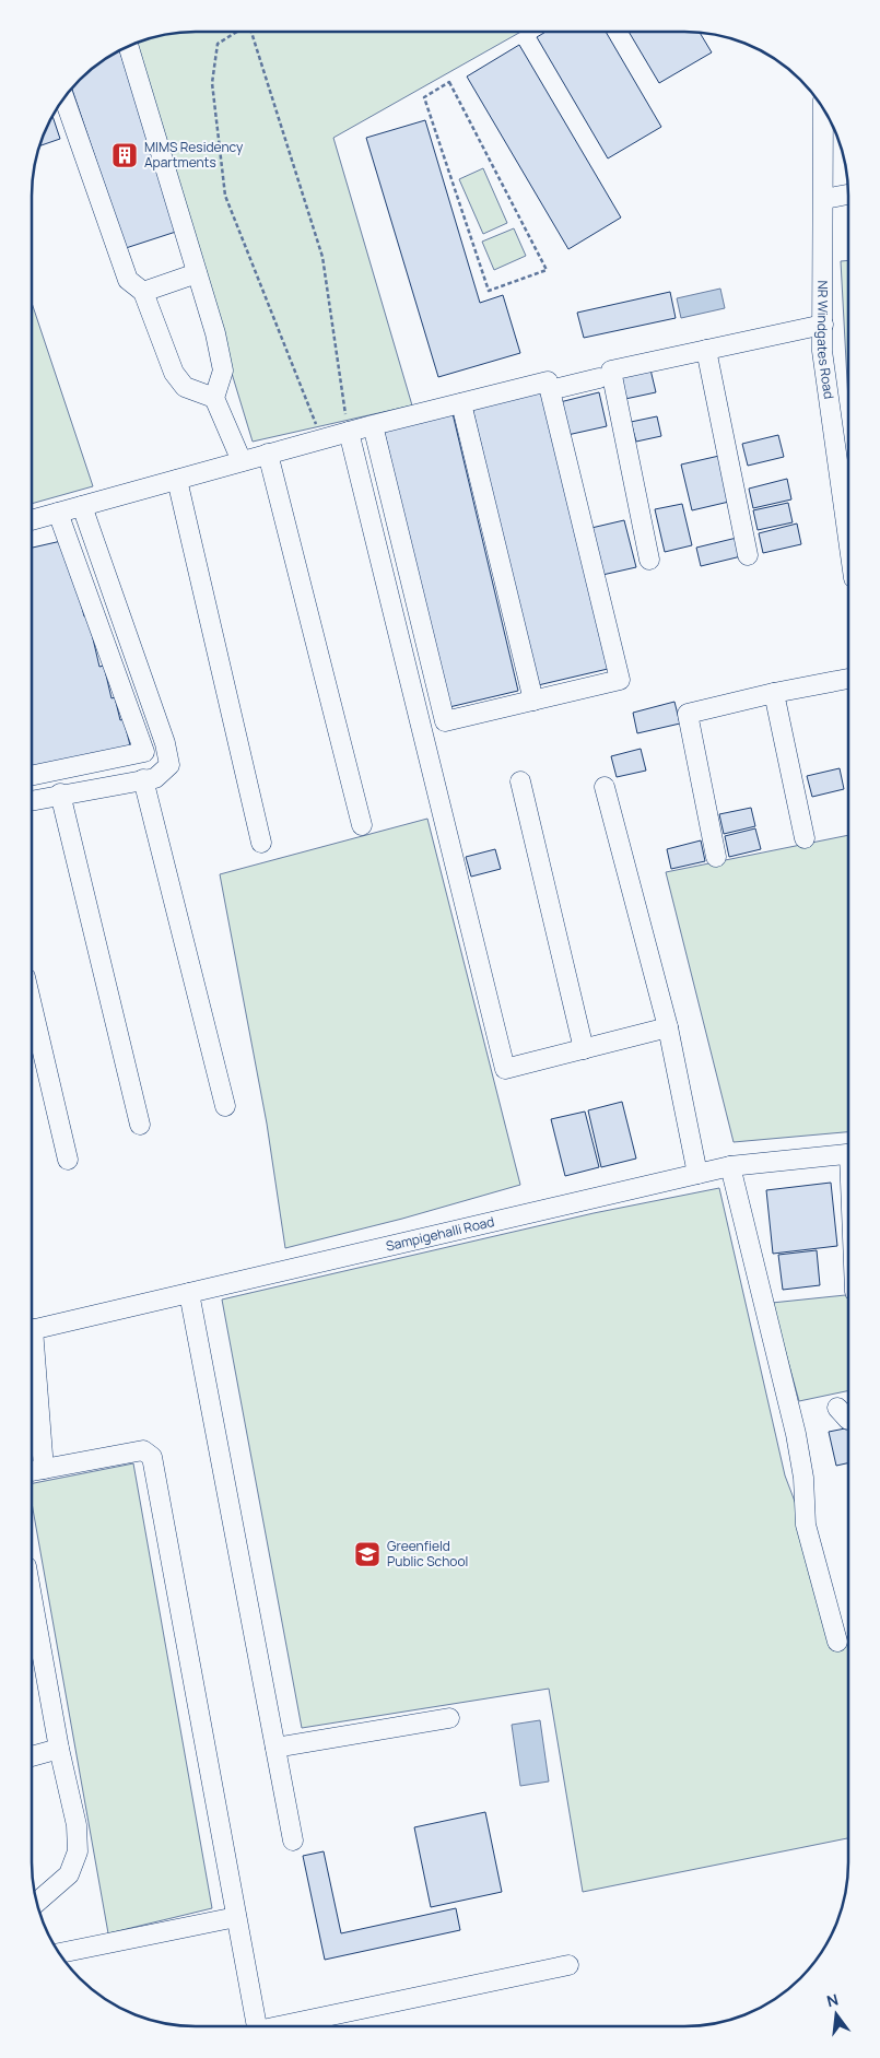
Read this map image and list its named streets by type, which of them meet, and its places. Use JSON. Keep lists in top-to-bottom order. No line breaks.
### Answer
{"streets":{"street":["NR Windgates Road","Sampigehalli Road"]},"places":{"building":["MIMS Residency Apartments"],"school or university":["Greenfield Public School"]},"north":"top"}
